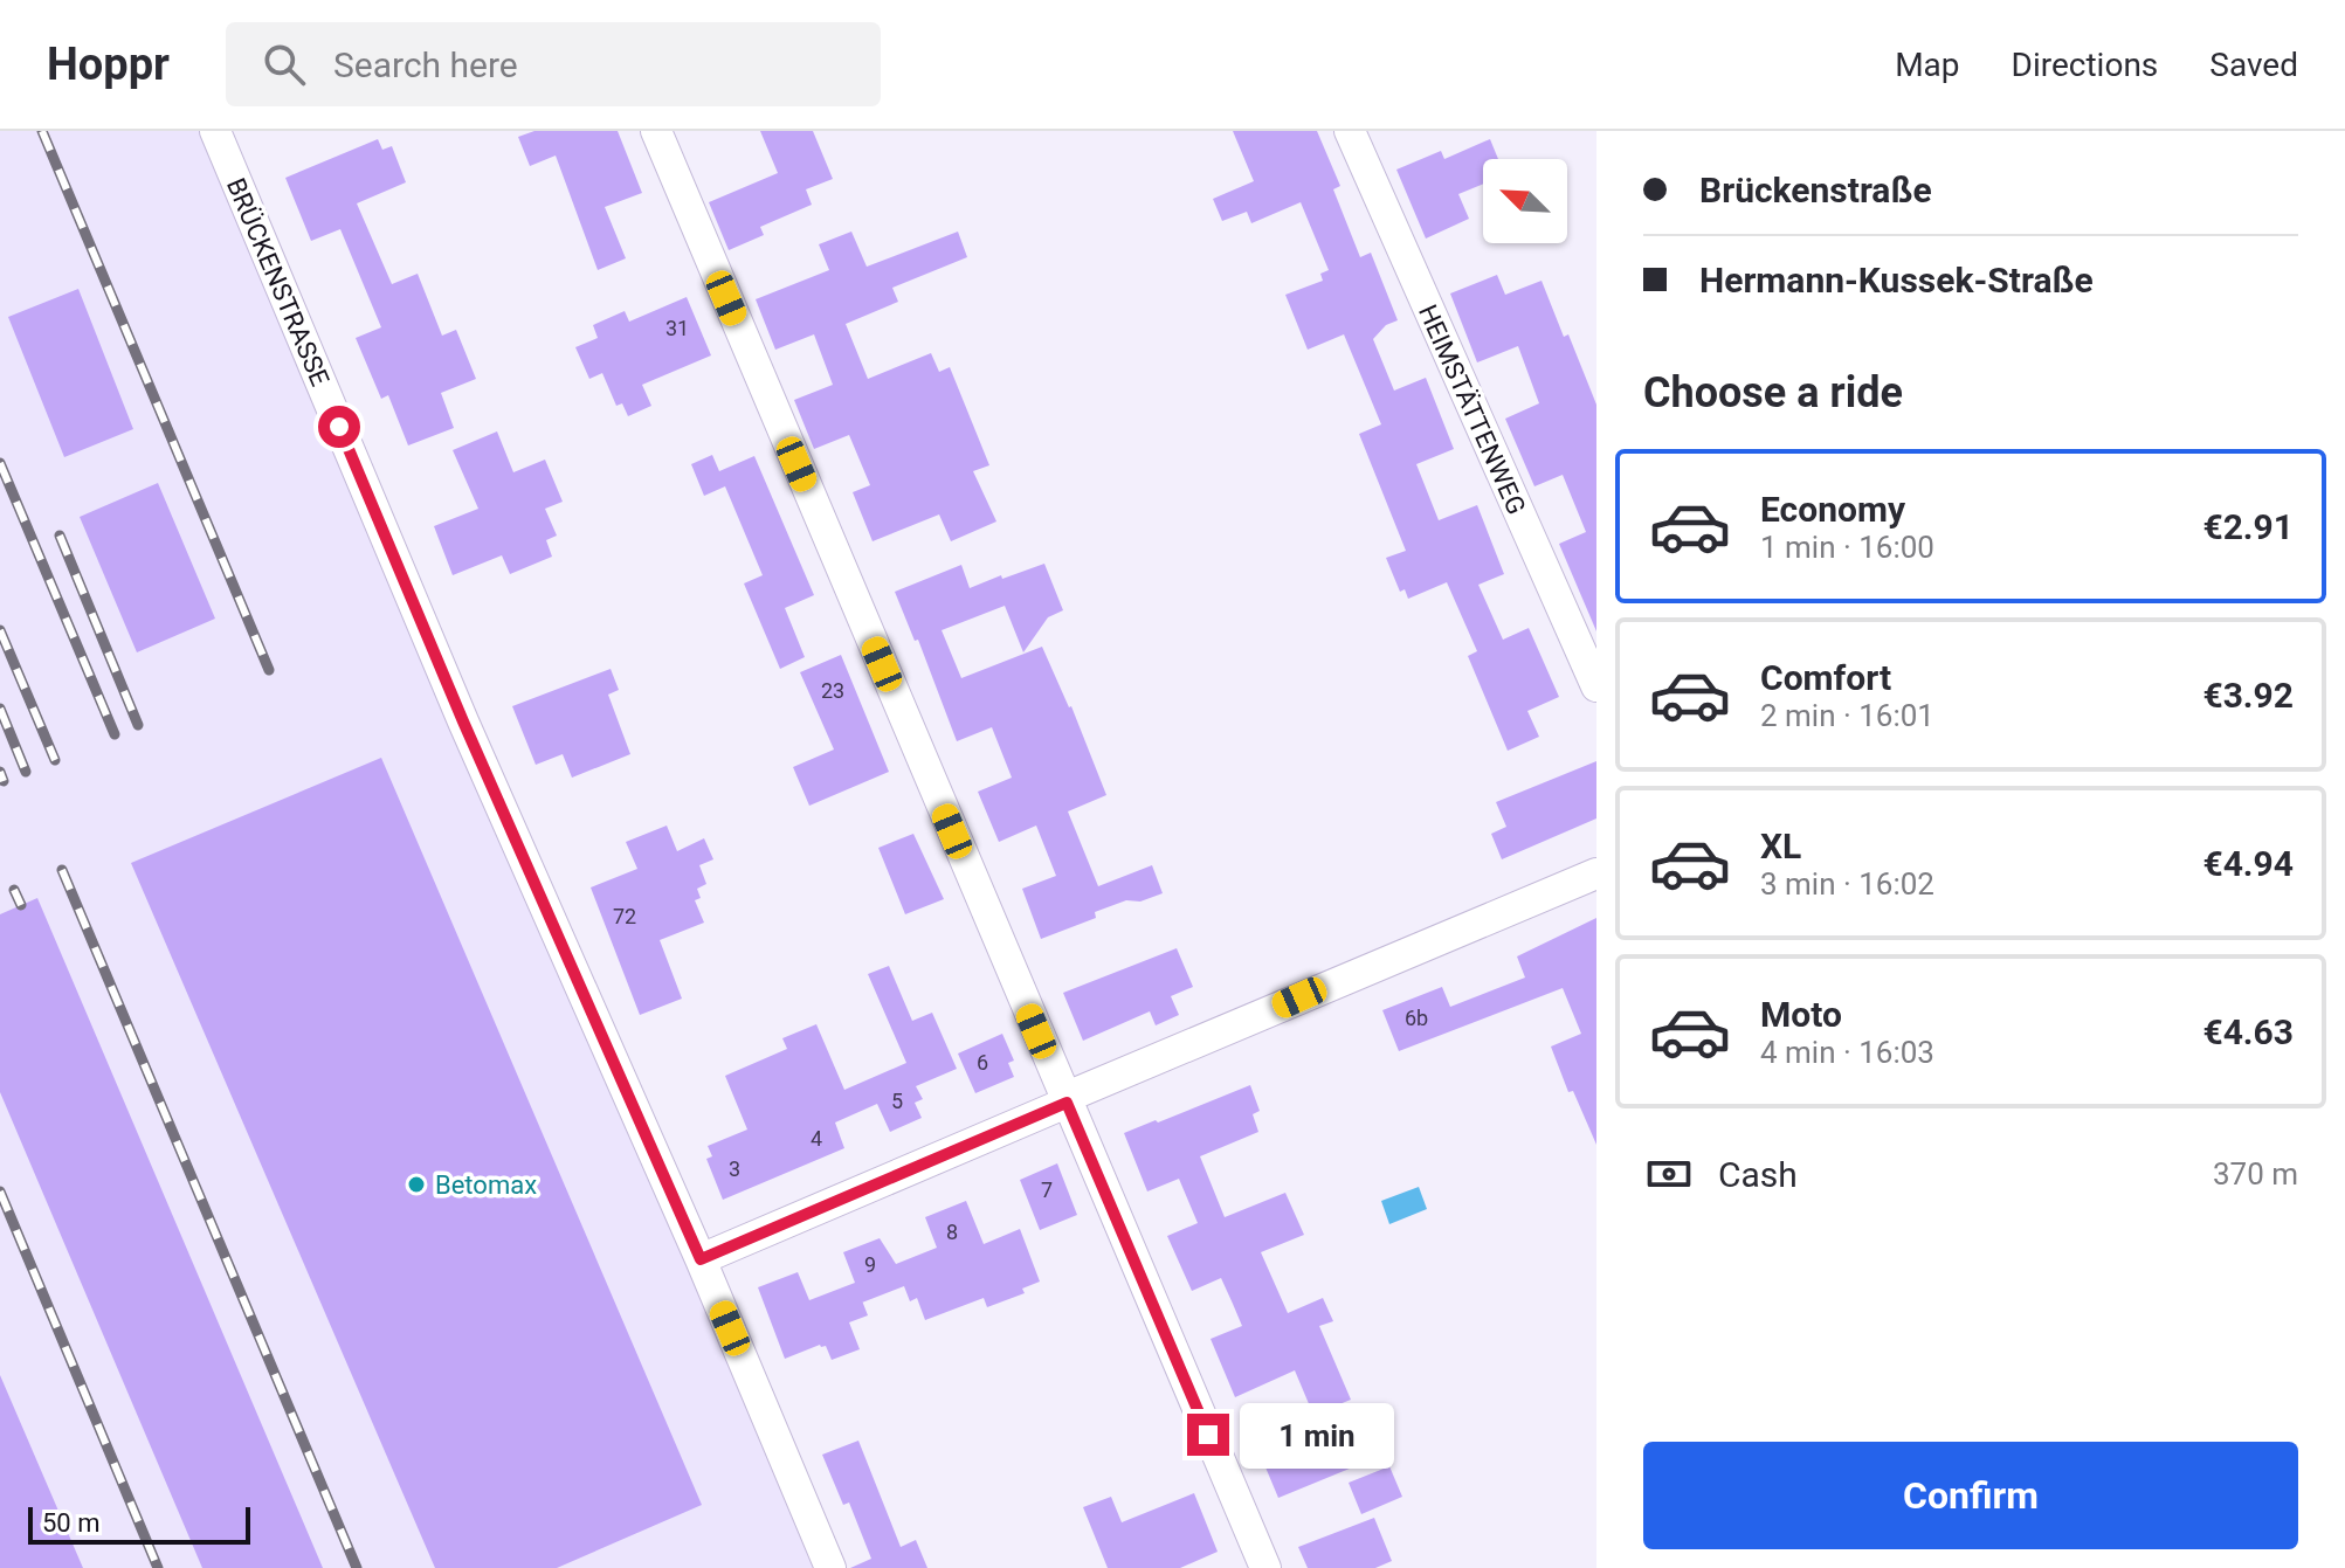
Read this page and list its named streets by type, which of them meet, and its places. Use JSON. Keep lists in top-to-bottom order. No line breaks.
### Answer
{"streets":{"street":["BRÜCKENSTRASSE","HEIMSTÄTTENWEG"]},"places":["Betomax"],"house_numbers":["31","23","72","6b","6","5","4","3","7","8","9"],"scale_bar":"50 m","north":"top left","page":{"header":"Hoppr","search":"Search here","nav":["Map","Directions","Saved"],"banner":["Brückenstraße","Hermann-Kussek-Straße"],"heading":"Choose a ride","list":[{"name":"Economy","note":"1 min · 16:00","value":"€2.91"},{"name":"Comfort","note":"2 min · 16:01","value":"€3.92"},{"name":"XL","note":"3 min · 16:02","value":"€4.94"},{"name":"Moto","note":"4 min · 16:03","value":"€4.63"}],"pay":["Cash","370 m"],"bubble":"1 min","buttons":"Confirm","scale":"50 m"}}
